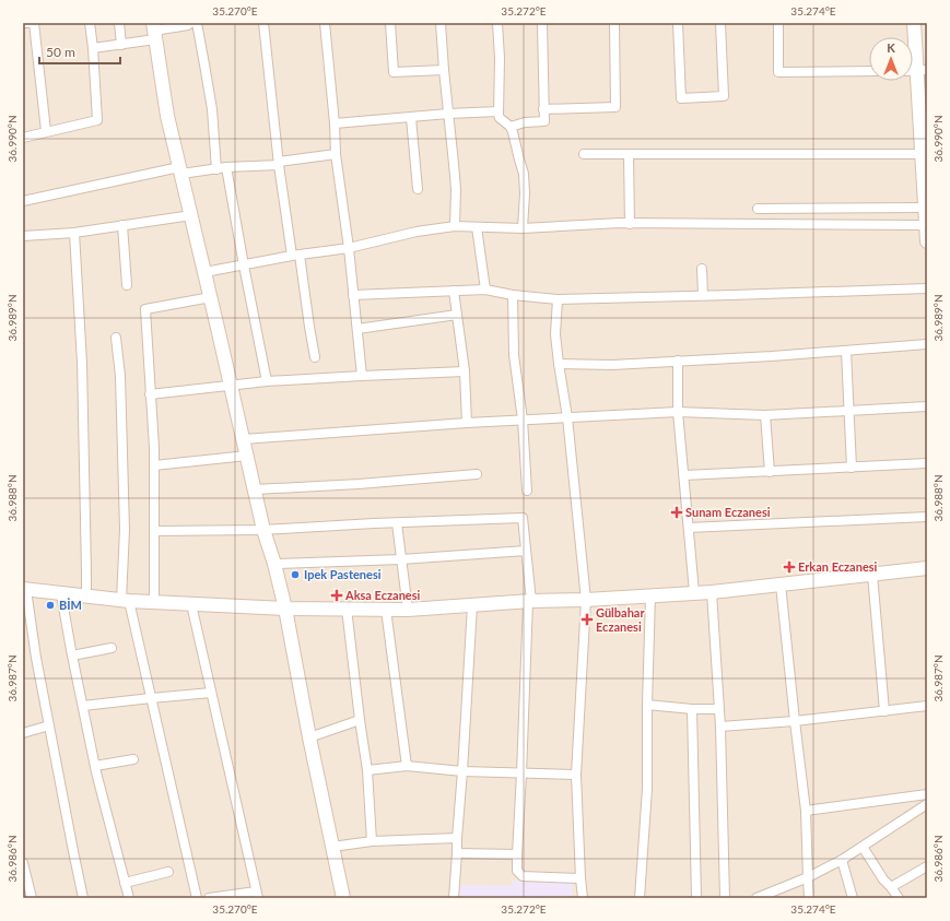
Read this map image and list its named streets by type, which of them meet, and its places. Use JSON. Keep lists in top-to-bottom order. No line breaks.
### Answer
{"places":{"health":["Sunam Eczanesi","Erkan Eczanesi","Aksa Eczanesi","Gülbahar Eczanesi"],"other":["Ipek Pastenesi","BİM"]},"scale_bar":"50 m","north":"top","coordinates":["35.270°E","35.272°E","35.274°E","36.990°N","36.989°N","36.988°N","36.987°N","36.986°N"]}
